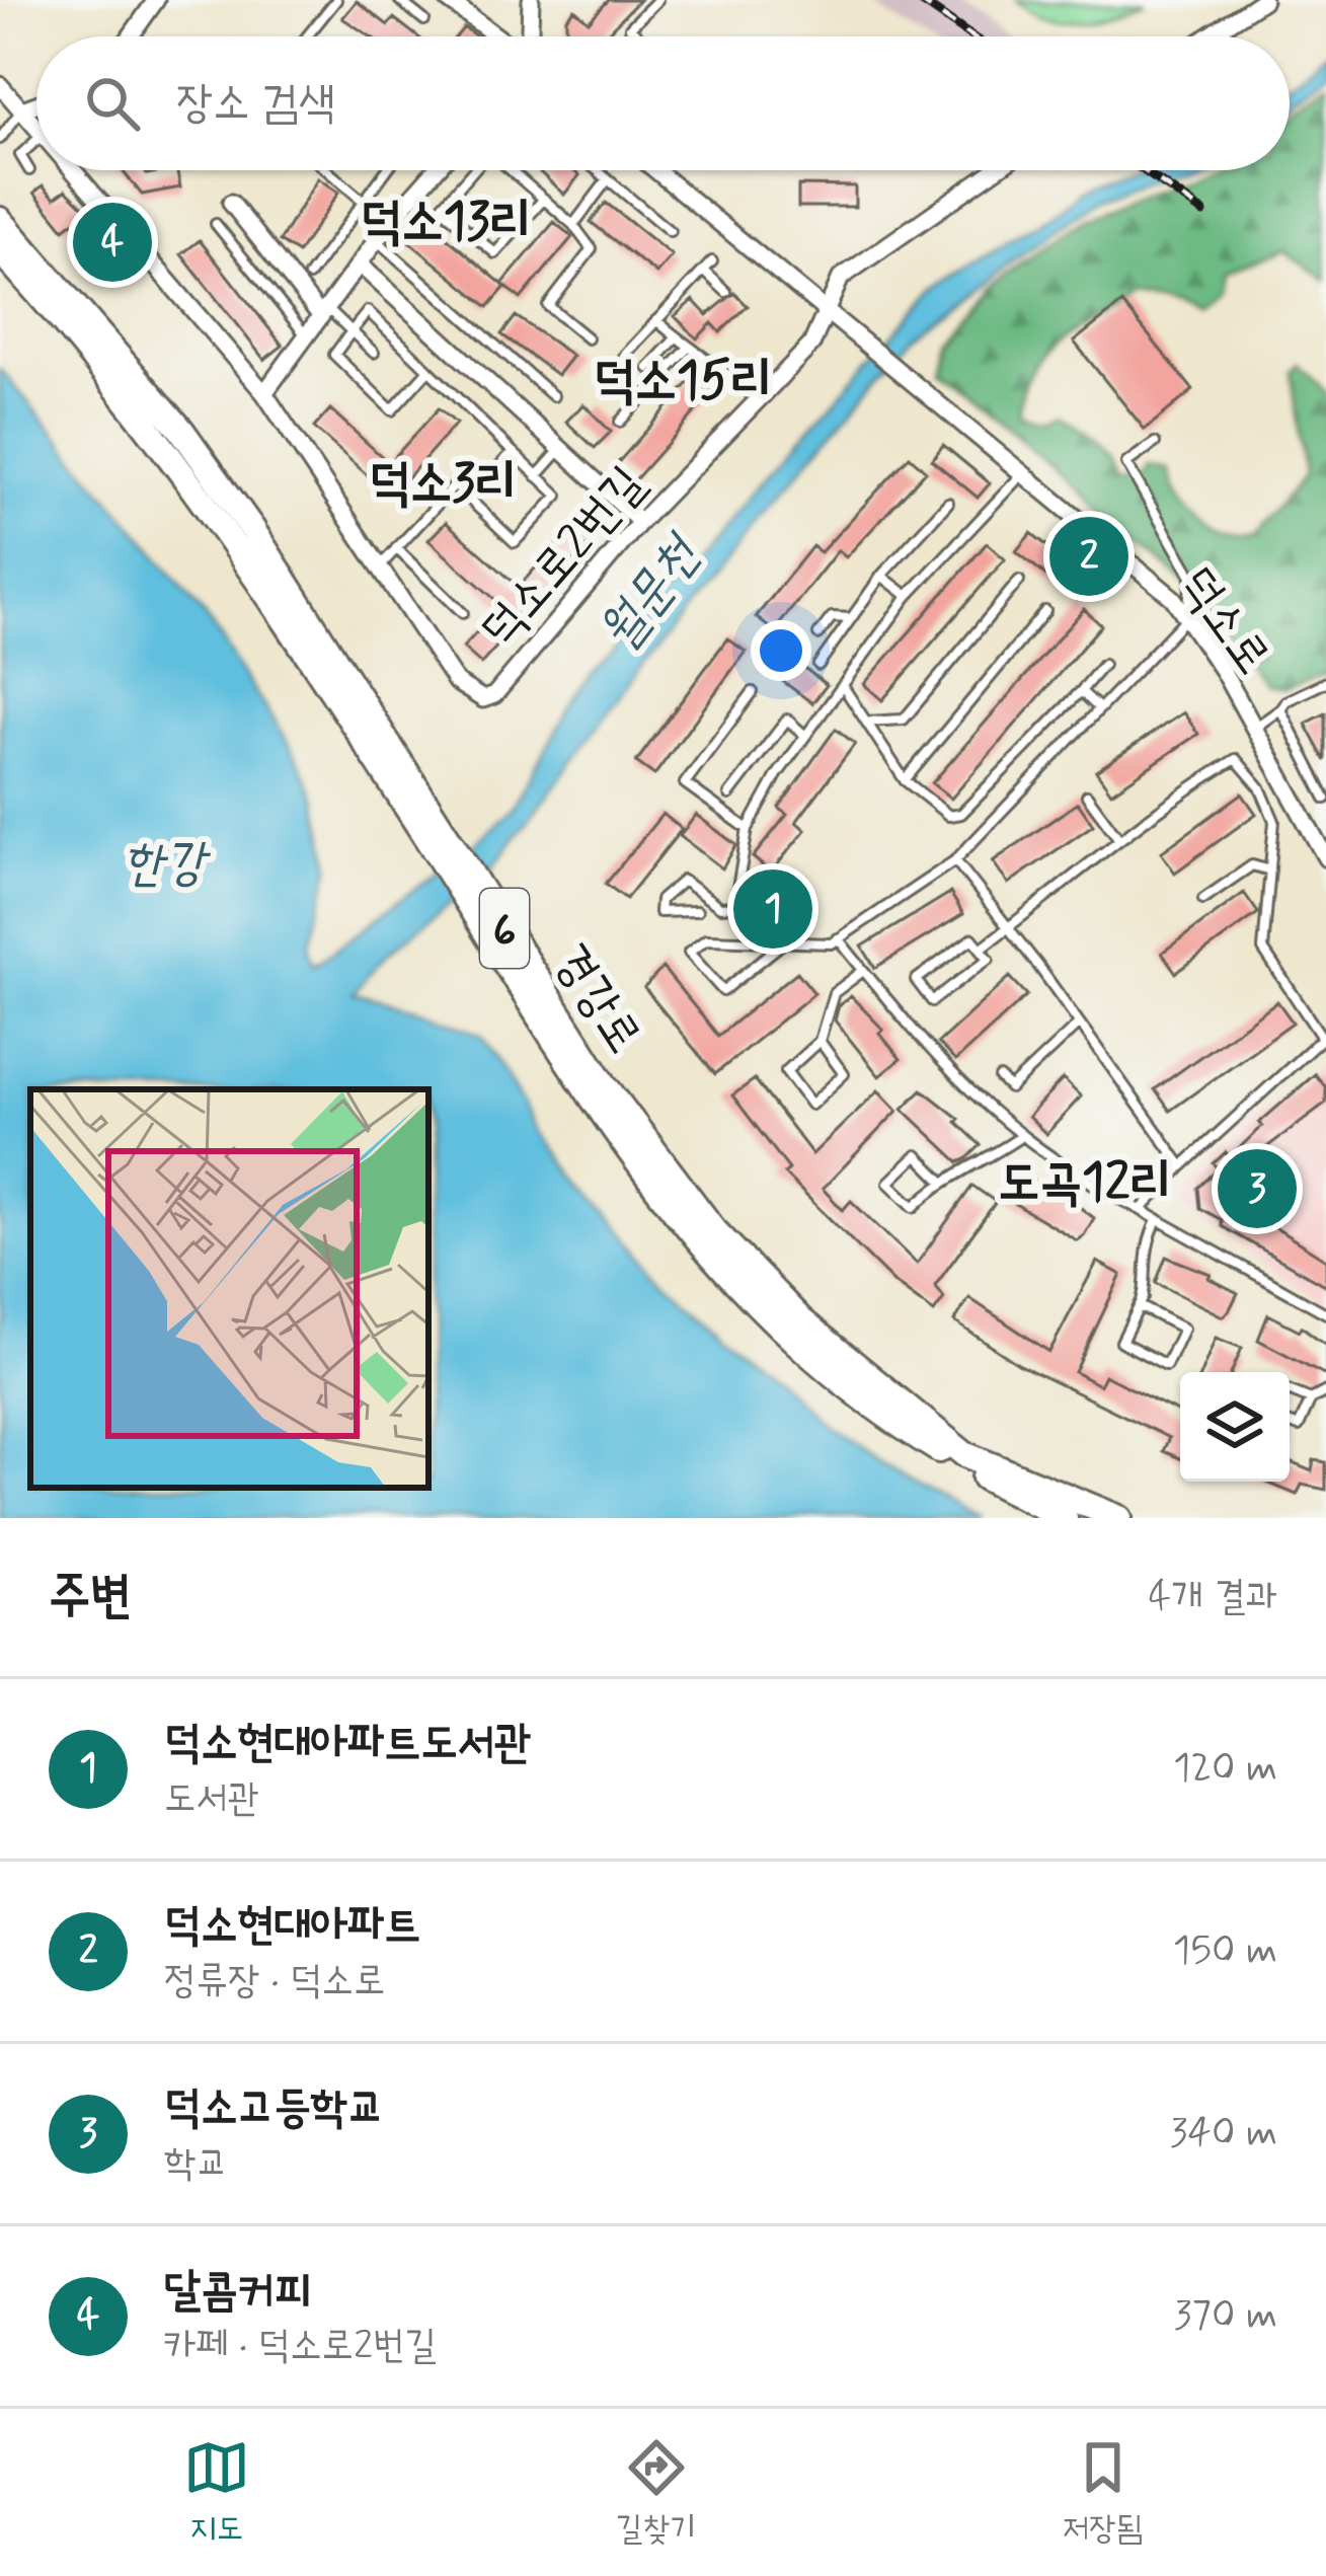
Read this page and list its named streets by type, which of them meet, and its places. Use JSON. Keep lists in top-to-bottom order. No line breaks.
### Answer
{"streets":{"main road":["6","경강로"],"street":["덕소로2번길","덕소로"]},"crossings":[["덕소로2번길","덕소로"]],"districts":["덕소13리","덕소15리","덕소3리","도곡12리"],"water":["월문천","한강"],"page":{"search":"장소 검색","pins":["4","2","1","3"],"heading":["주변","4개 결과"],"list":[{"mark":"1","name":"덕소현대아파트도서관","note":"도서관","value":"120 m"},{"mark":"2","name":"덕소현대아파트","note":"정류장 · 덕소로","value":"150 m"},{"mark":"3","name":"덕소고등학교","note":"학교","value":"340 m"},{"mark":"4","name":"달콤커피","note":"카페 · 덕소로2번길","value":"370 m"}],"nav":["지도","길찾기","저장됨"]}}
